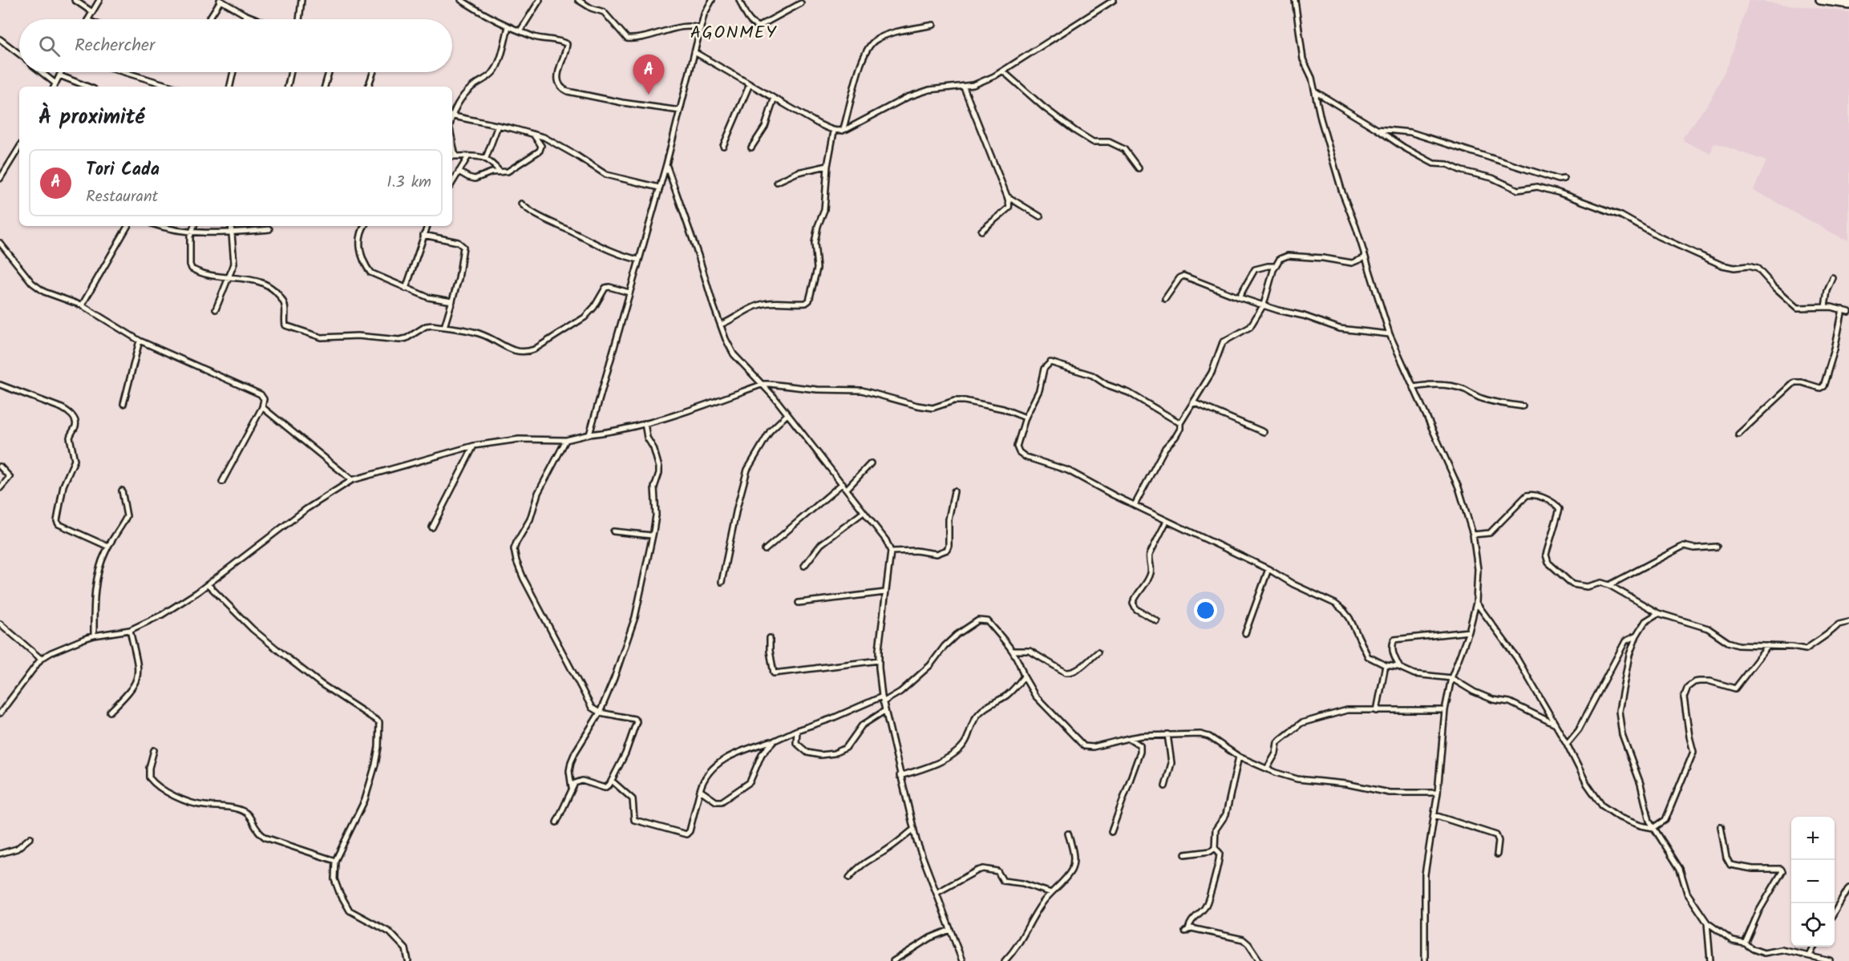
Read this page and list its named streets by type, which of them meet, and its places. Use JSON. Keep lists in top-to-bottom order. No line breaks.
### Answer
{"districts":["AGONMEY"],"page":{"search":"Rechercher","pins":"A","heading":"À proximité","list":[{"mark":"A","name":"Tori Cada","note":"Restaurant","value":"1.3 km"}],"map_buttons":["+","−"]}}
